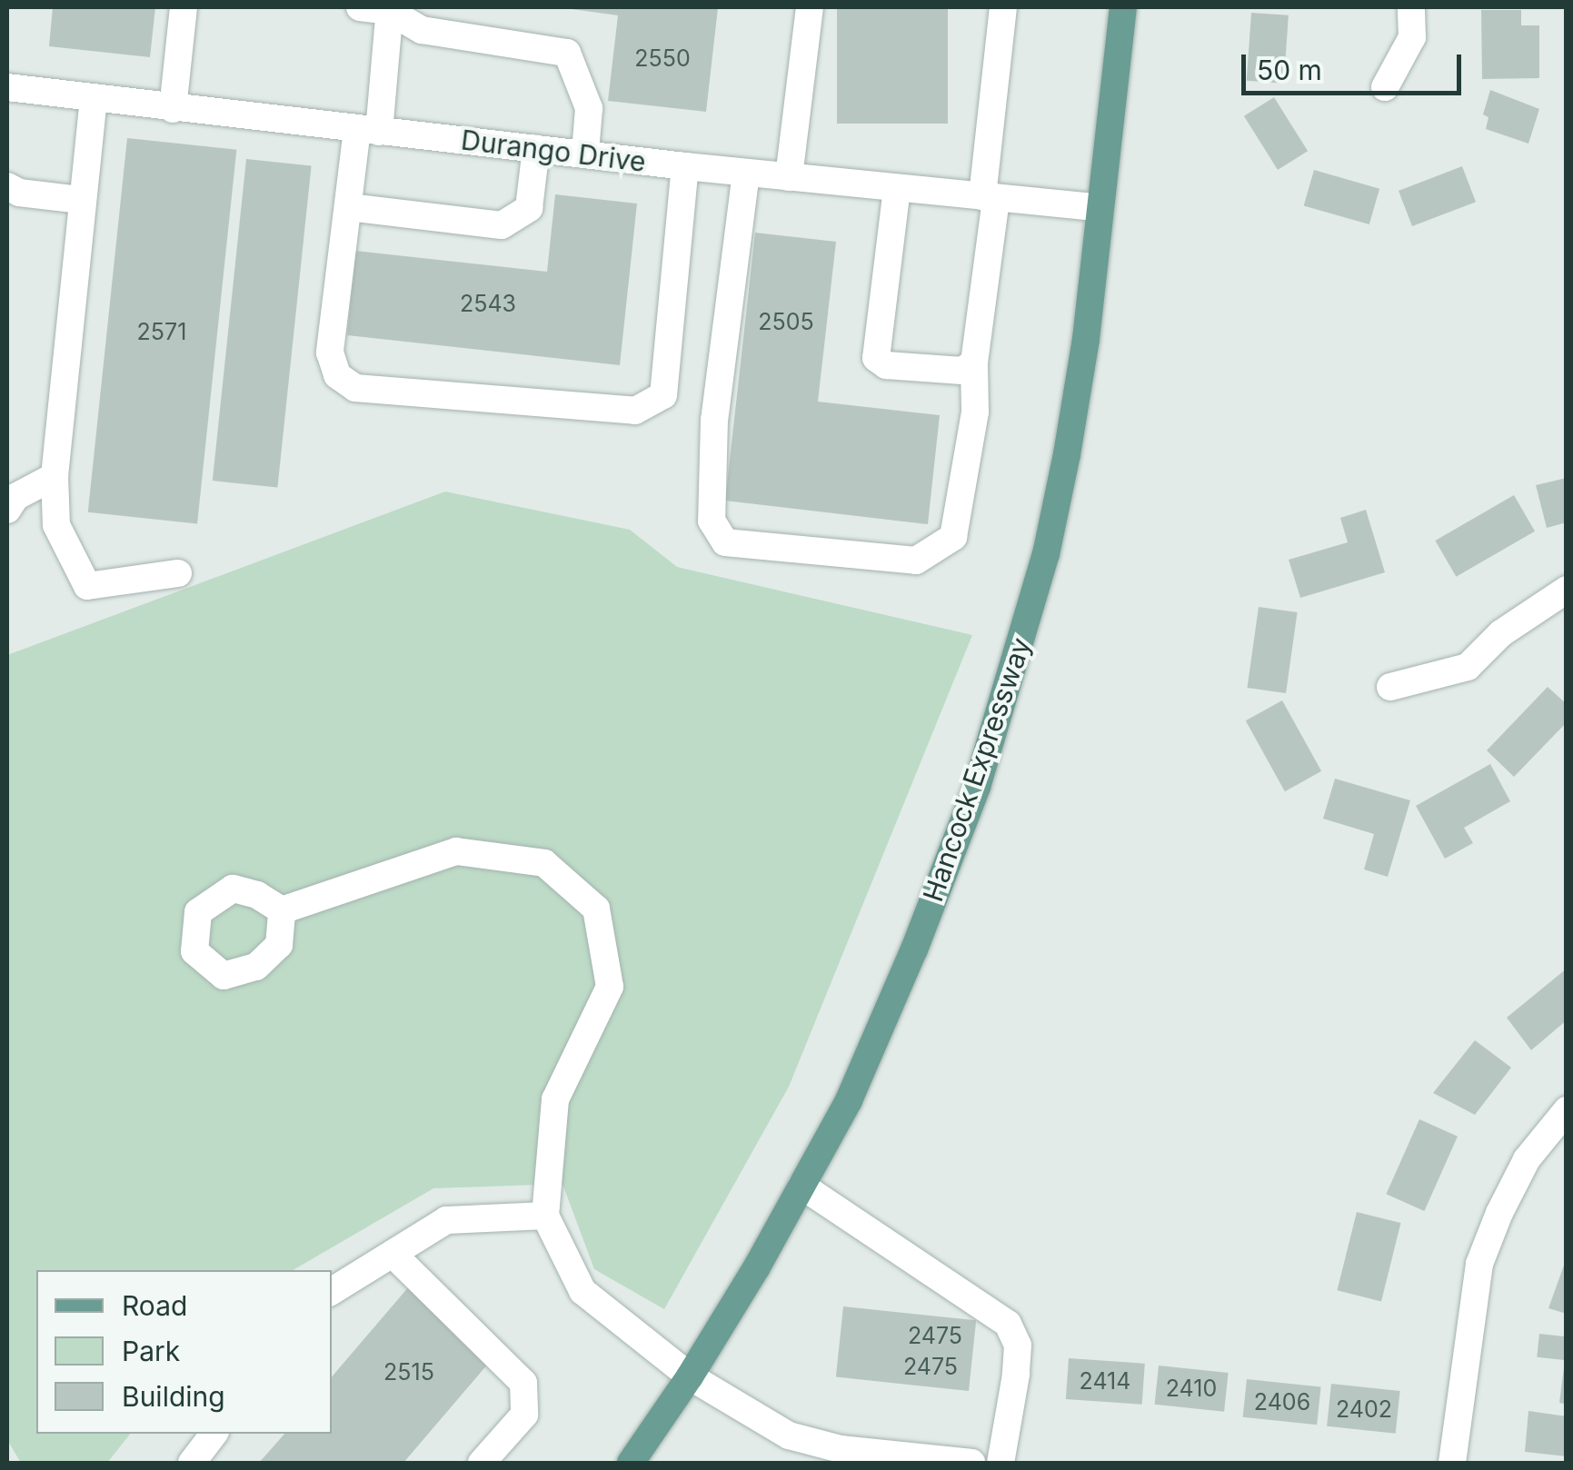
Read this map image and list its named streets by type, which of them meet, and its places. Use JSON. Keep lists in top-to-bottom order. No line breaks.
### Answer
{"streets":{"main road":["Hancock Expressway"],"street":["Durango Drive"]},"crossings":[["Durango Drive","Hancock Expressway"]],"house_numbers":["2550","2543","2505","2571","2475","2475","2515","2414","2410","2406","2402"],"legend":["Road","Park","Building"],"scale_bar":"50 m"}
